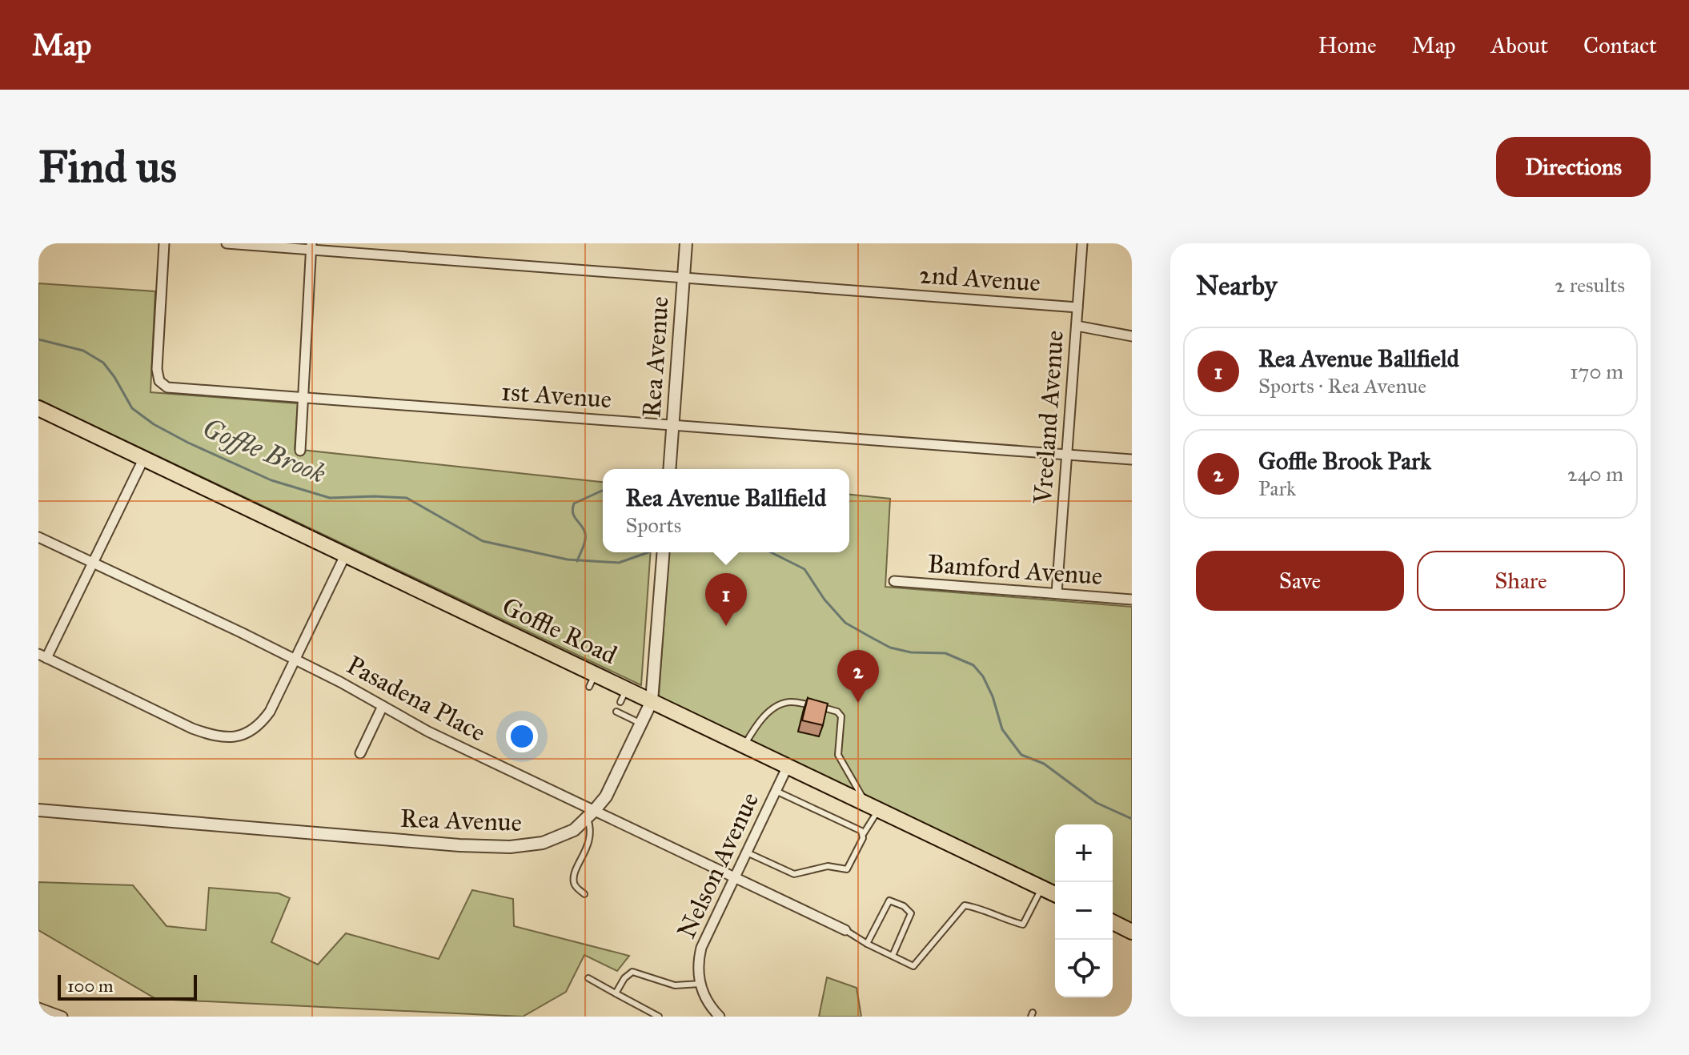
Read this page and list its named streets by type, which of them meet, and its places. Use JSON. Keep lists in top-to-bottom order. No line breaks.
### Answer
{"streets":{"main road":["Goffle Road"],"street":["2nd Avenue","Rea Avenue","1st Avenue","Vreeland Avenue","Bamford Avenue","Pasadena Place","Nelson Avenue"]},"crossings":[["2nd Avenue","Rea Avenue"],["2nd Avenue","Vreeland Avenue"],["Rea Avenue","1st Avenue"],["Rea Avenue","Goffle Road"],["Rea Avenue","Pasadena Place"],["1st Avenue","Vreeland Avenue"],["Vreeland Avenue","Bamford Avenue"],["Goffle Road","Nelson Avenue"],["Pasadena Place","Nelson Avenue"]],"water":["Goffle Brook"],"scale_bar":"100 m","page":{"header":"Map","nav":["Home","Map","About","Contact"],"buttons":["Directions",["Save","Share"]],"title":"Find us","heading":["Nearby","2 results"],"list":[{"mark":"1","name":"Rea Avenue Ballfield","note":"Sports · Rea Avenue","value":"170 m"},{"mark":"2","name":"Goffle Brook Park","note":"Park","value":"240 m"}],"popup":["Rea Avenue Ballfield","Sports"],"pins":["1","2"],"map_buttons":["+","−"],"scale":"100 m"}}
